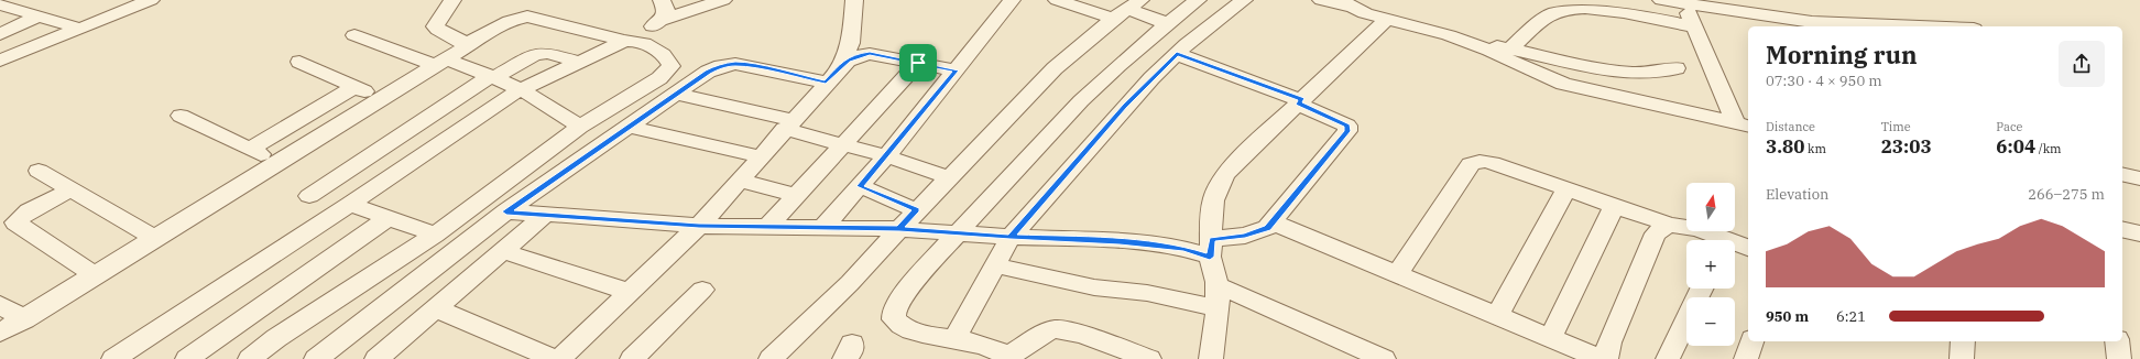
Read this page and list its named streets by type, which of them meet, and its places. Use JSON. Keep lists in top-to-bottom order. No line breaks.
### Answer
{"north":"top","page":{"heading":["Morning run","07:30 · 4 × 950 m"],"stats":[["Distance","3.80 km"],["Time","23:03"],["Pace","6:04 /km"]],"chart":["Elevation","266–275 m"],"map_buttons":["+","−"],"list":[{"name":"950 m","note":"6:21"}]}}
